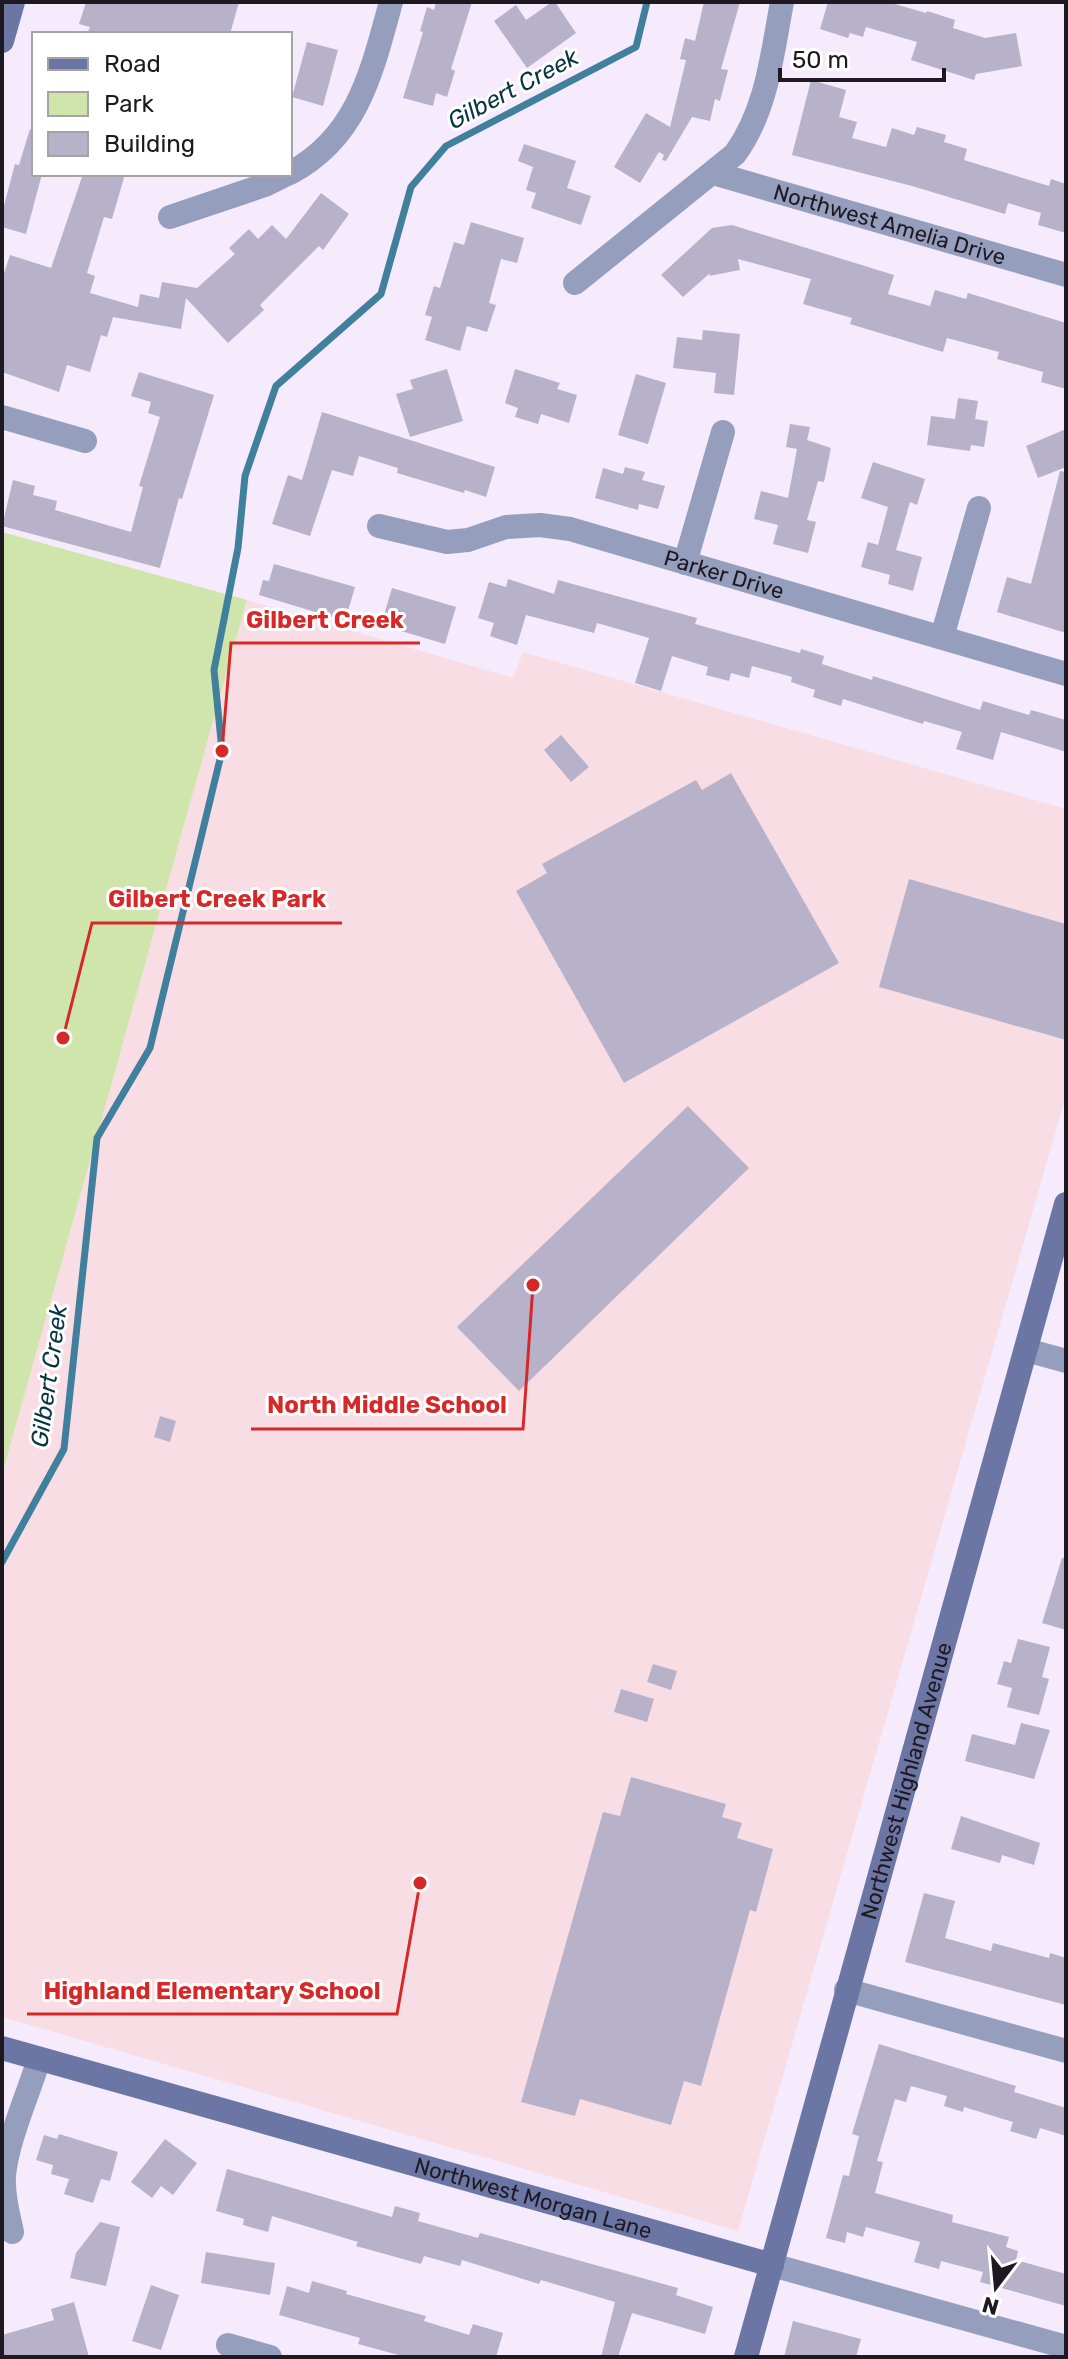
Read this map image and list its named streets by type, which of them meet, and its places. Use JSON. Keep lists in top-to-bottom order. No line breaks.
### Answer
{"streets":{"main road":["Northwest Highland Avenue","Northwest Morgan Lane"],"street":["Northwest Amelia Drive","Parker Drive"]},"crossings":[["Northwest Highland Avenue","Northwest Morgan Lane"]],"water":["Gilbert Creek"],"places":["Gilbert Creek","Gilbert Creek Park","North Middle School","Highland Elementary School"],"legend":["Road","Park","Building"],"scale_bar":"50 m","north":"bottom"}
